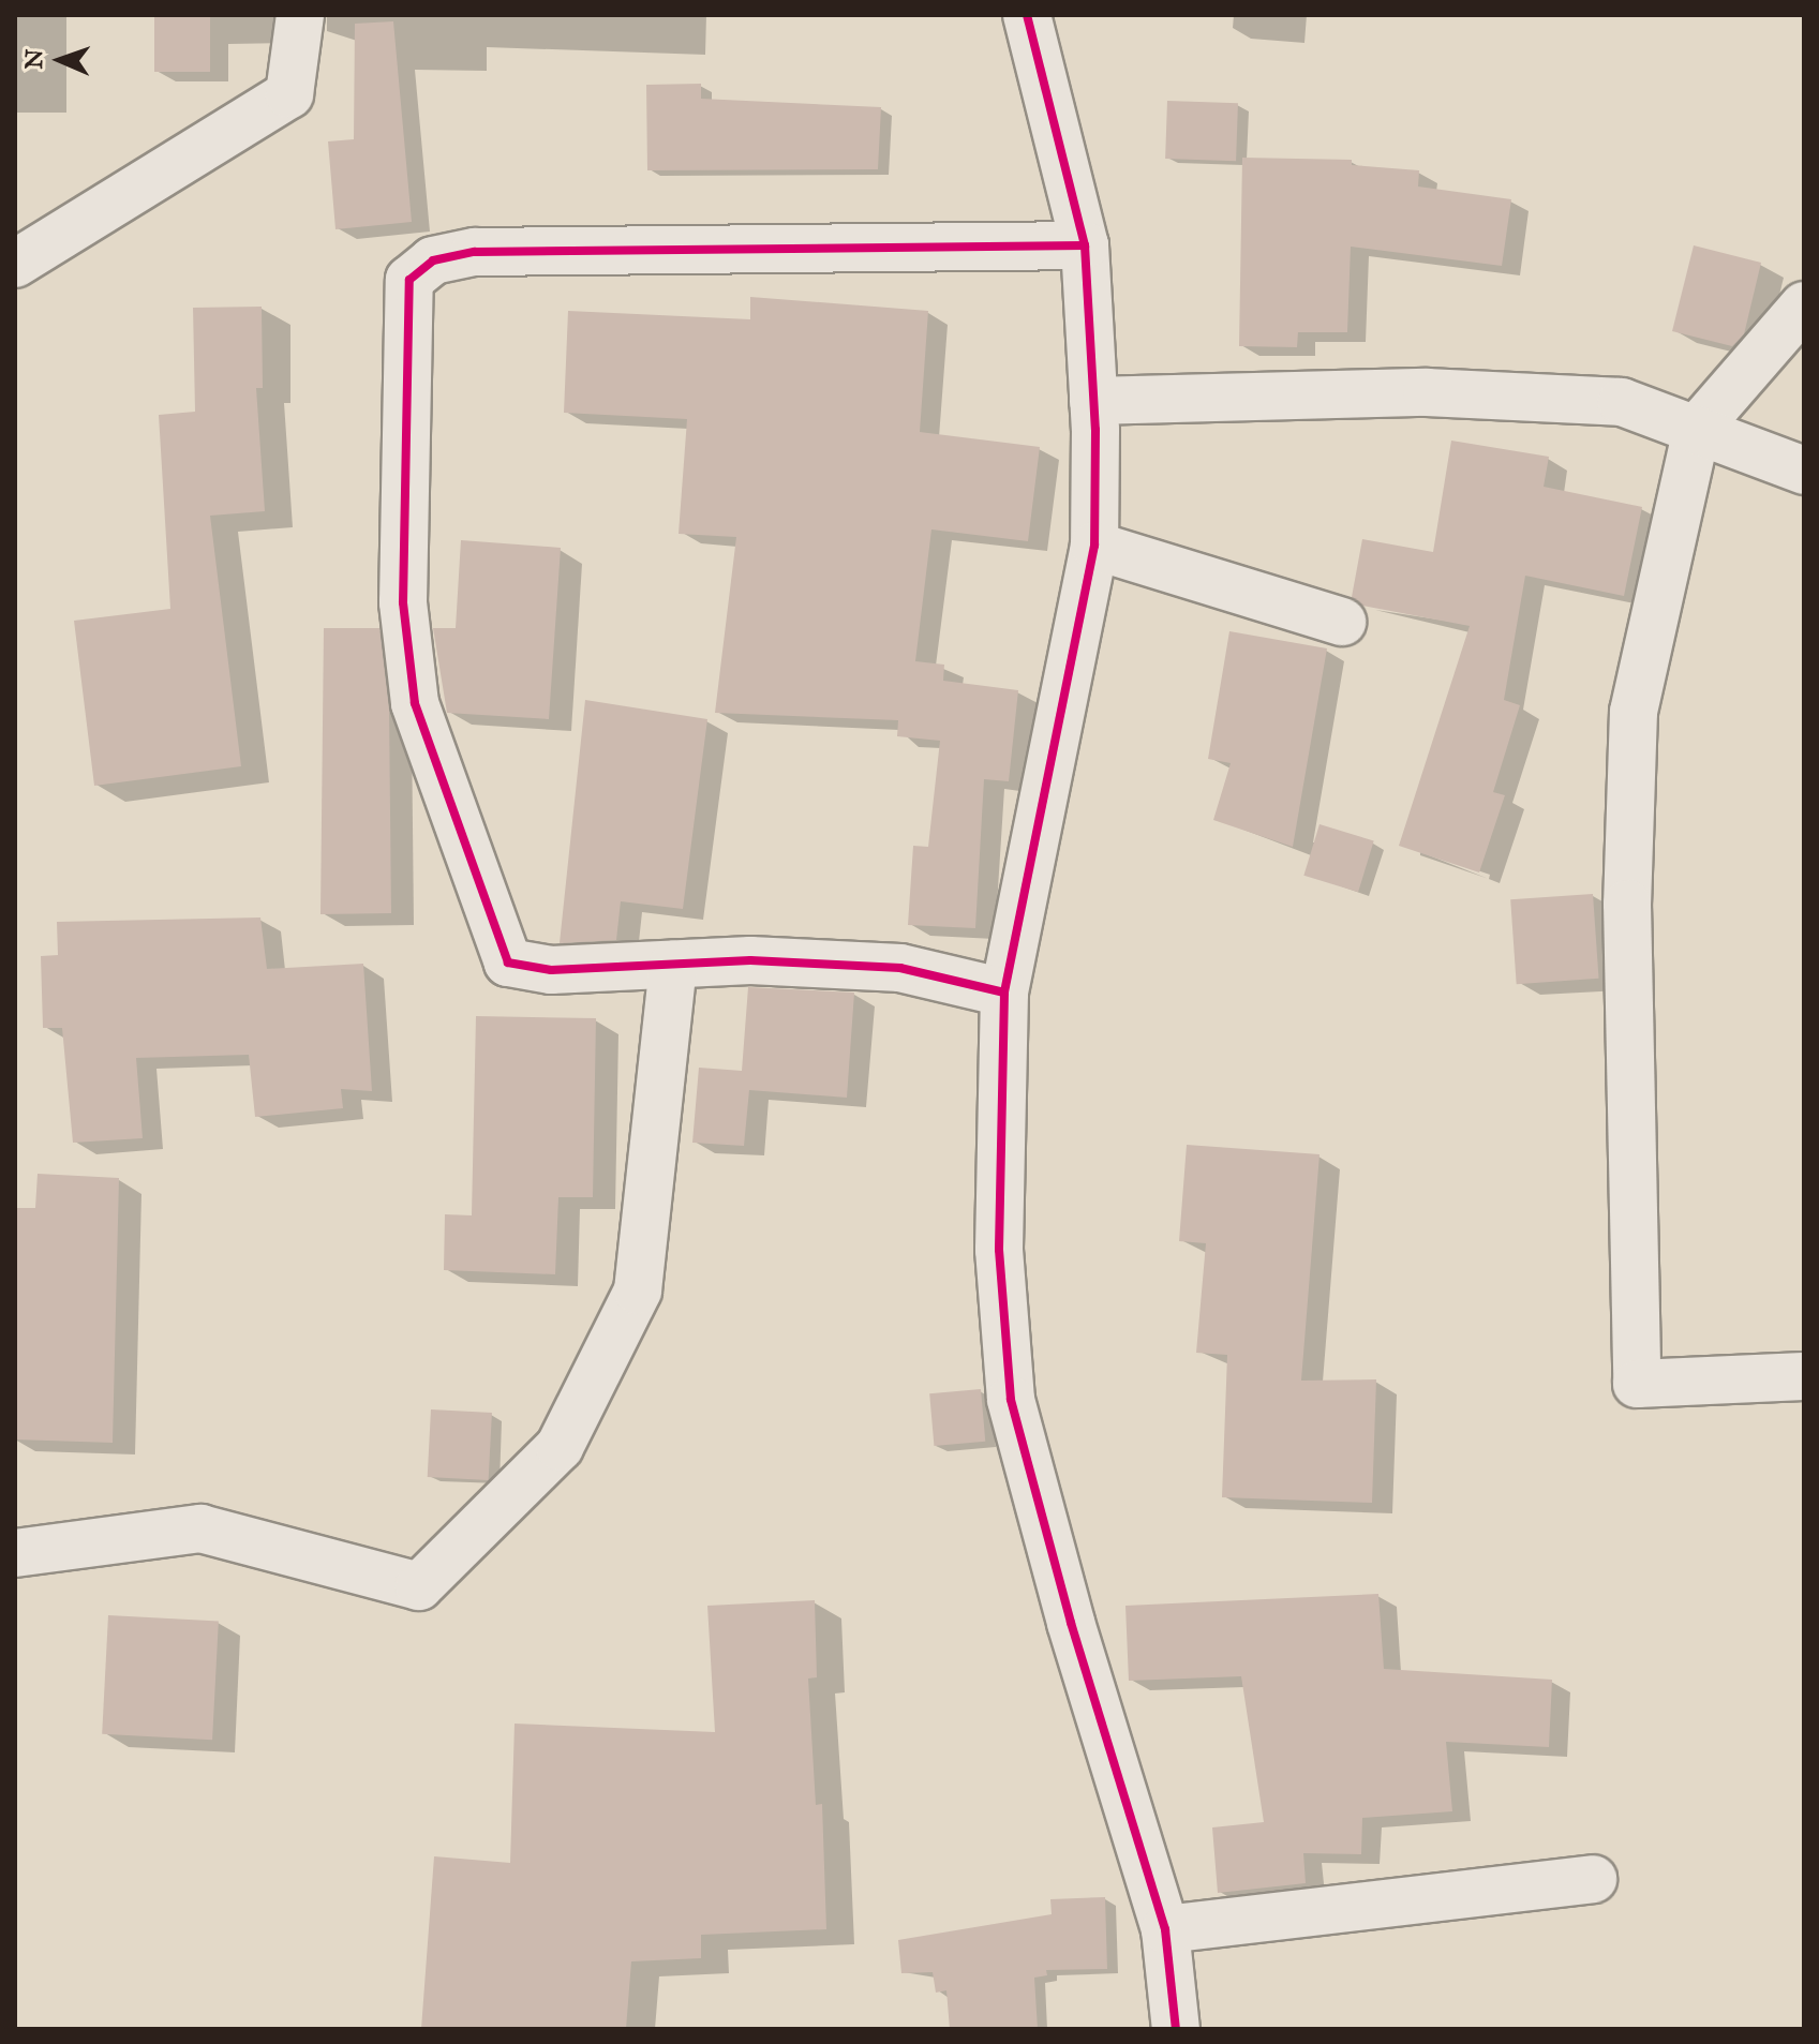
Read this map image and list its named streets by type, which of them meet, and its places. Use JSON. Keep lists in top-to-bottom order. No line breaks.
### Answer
{"north":"left"}
